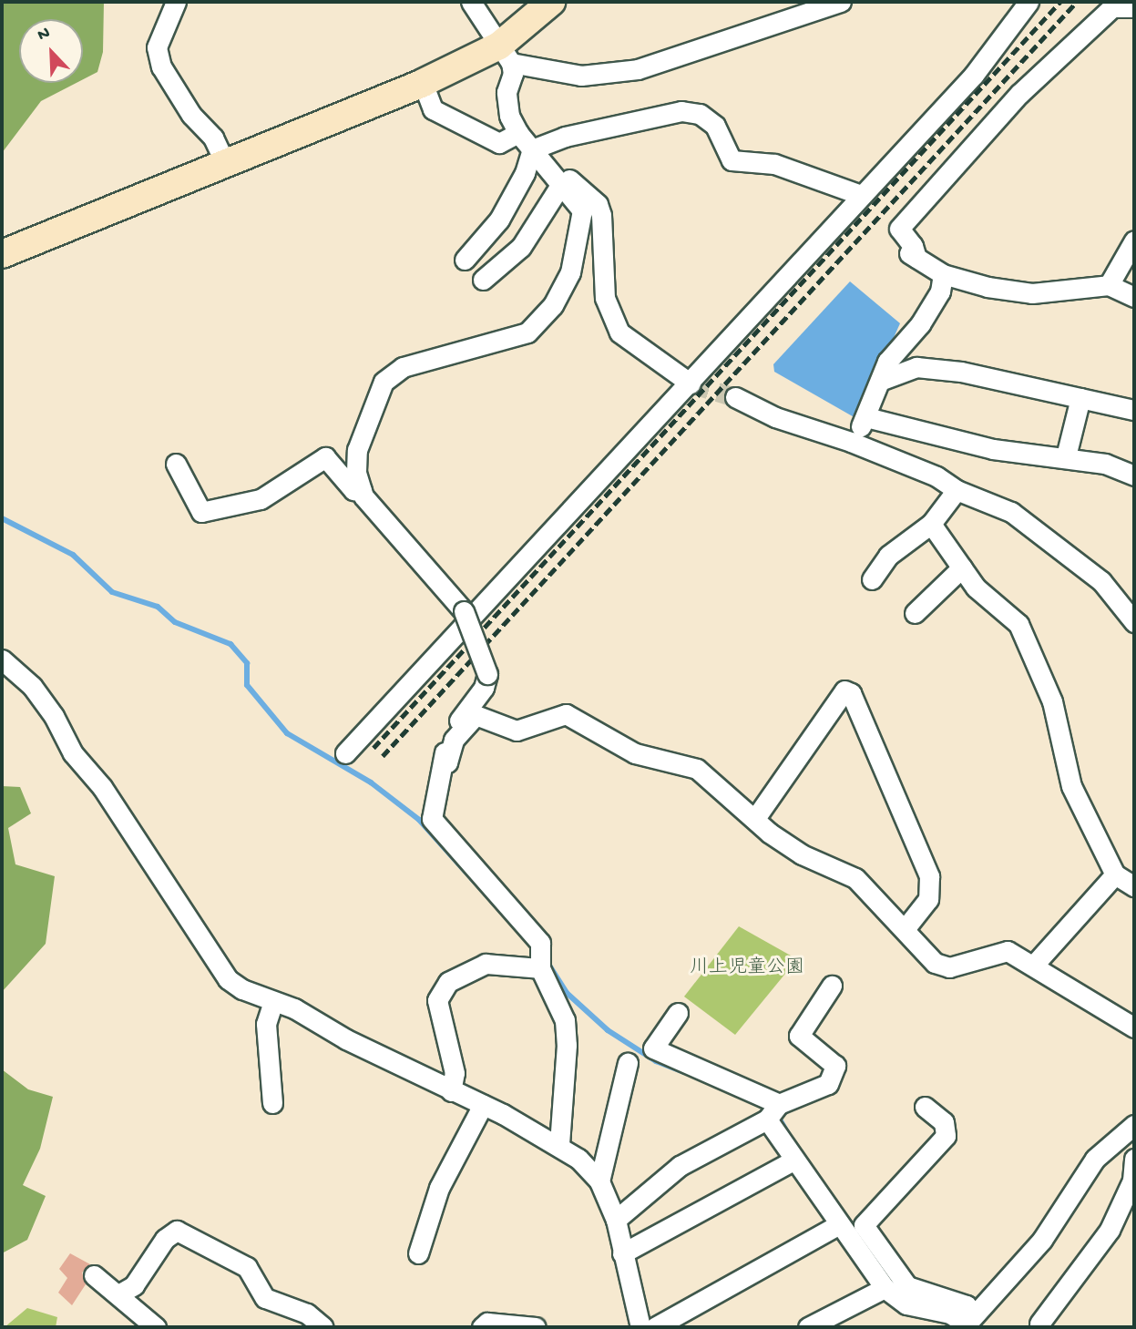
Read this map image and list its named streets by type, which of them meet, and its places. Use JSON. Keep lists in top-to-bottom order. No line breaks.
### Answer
{"parks":["川上児童公園"],"north":"top left"}
